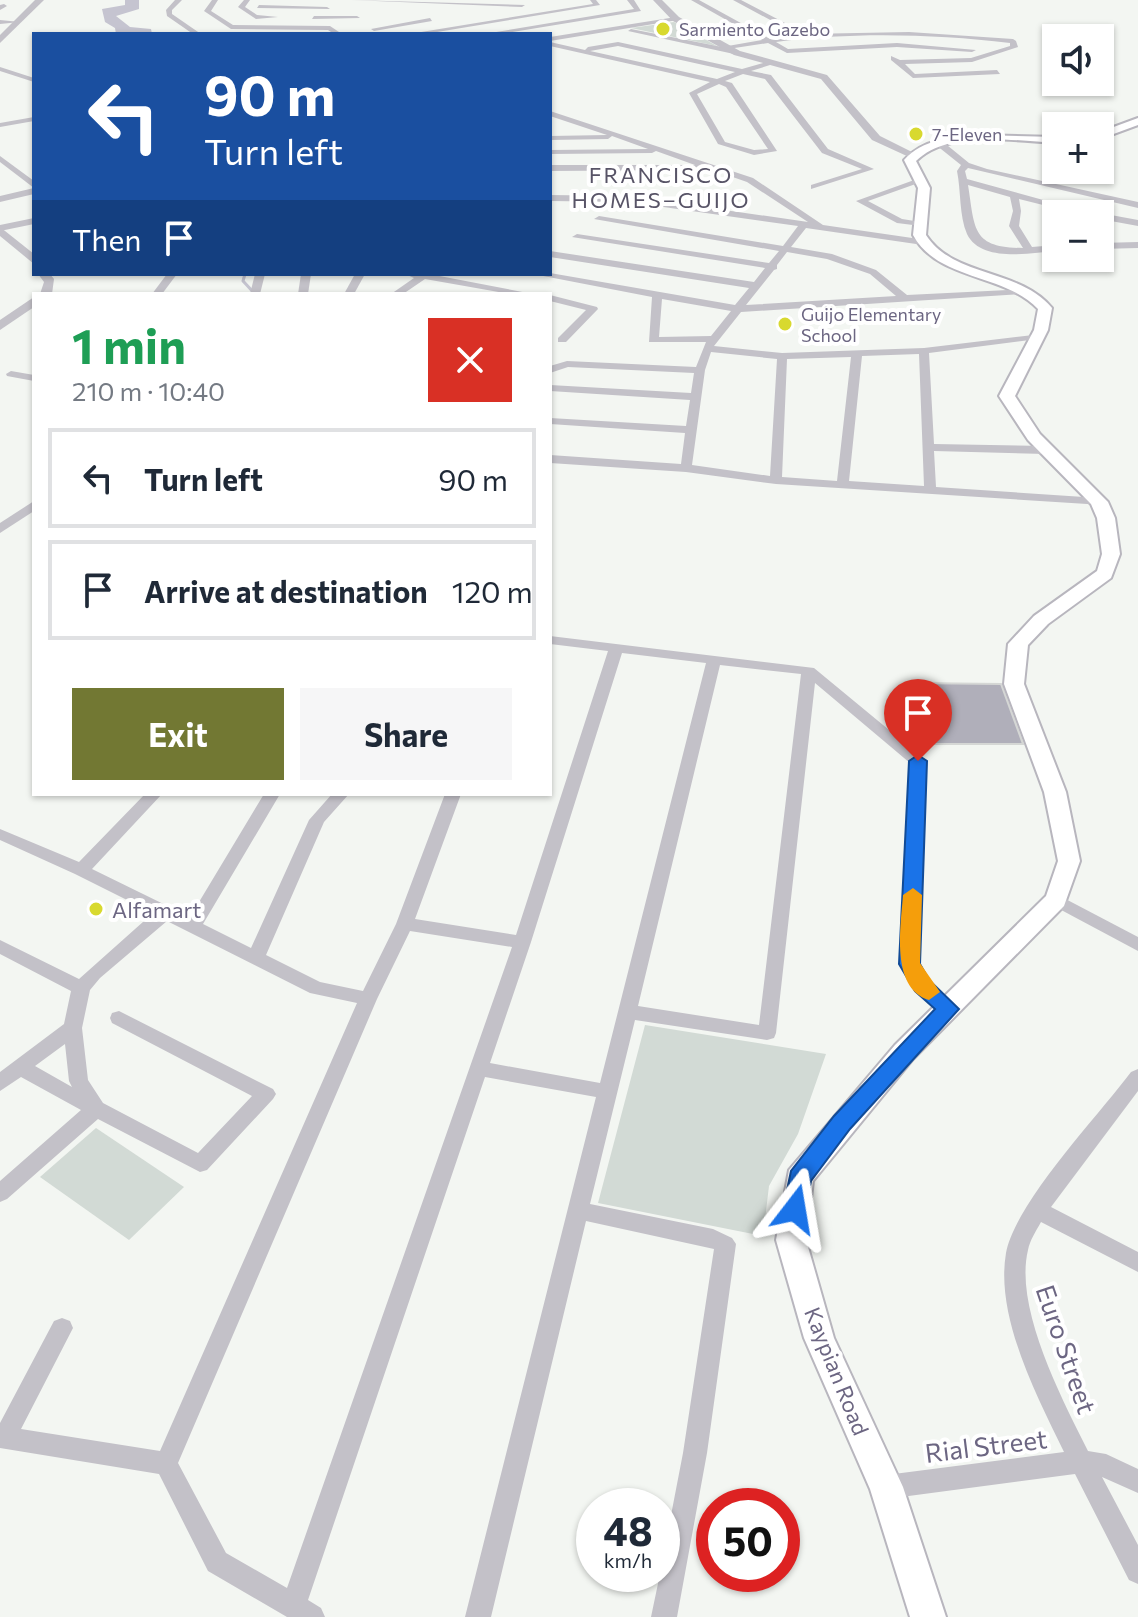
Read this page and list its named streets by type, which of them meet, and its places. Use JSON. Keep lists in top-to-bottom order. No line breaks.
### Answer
{"streets":{"main road":["Kaypian Road"],"street":["Euro Street","Rial Street"]},"crossings":[["Euro Street","Rial Street"],["Kaypian Road","Rial Street"]],"districts":["FRANCISCO HOMES–GUIJO"],"places":["Sarmiento Gazebo","7-Eleven","Guijo Elementary School","Alfamart"],"page":{"map_buttons":["+","−"],"turn":["90 m","Turn left"],"then":"Then","heading":["1 min","210 m · 10:40"],"list":[{"name":"Turn left","value":"90 m"},{"name":"Arrive at destination","value":"120 m"}],"buttons":["Exit","Share"],"speed":"48 km/h","limit":"50"}}
